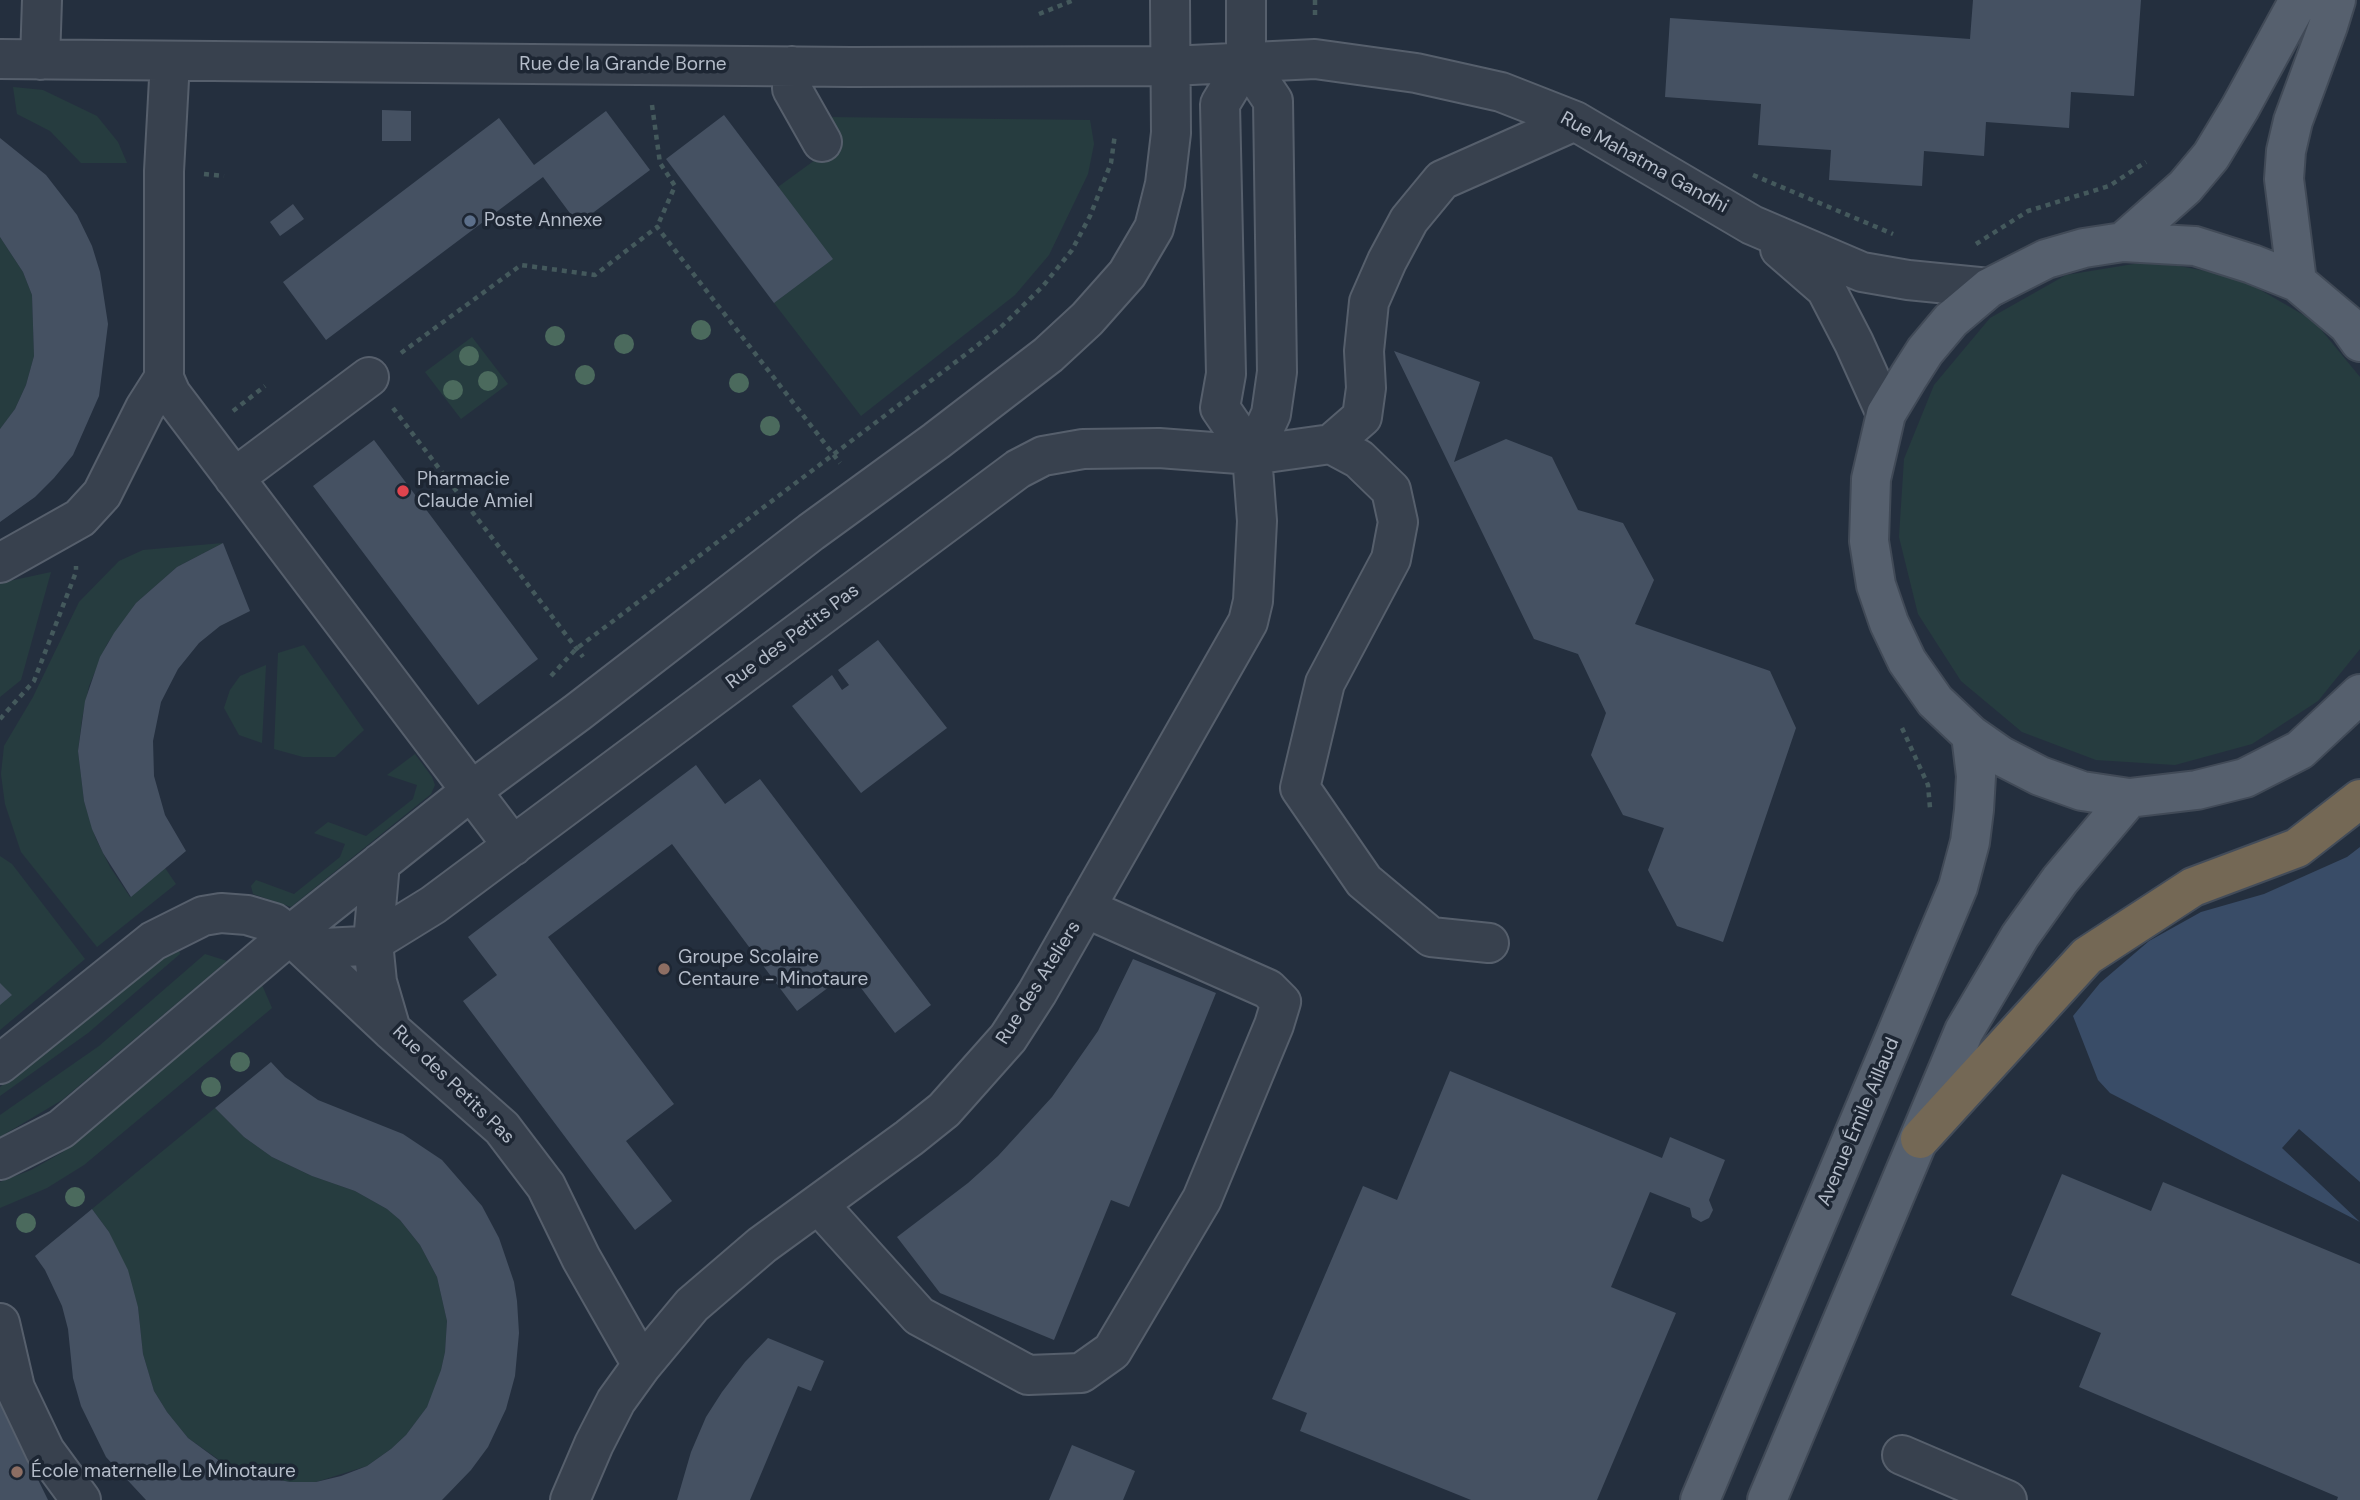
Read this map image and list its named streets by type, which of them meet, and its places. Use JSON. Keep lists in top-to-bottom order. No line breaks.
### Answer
{"streets":{"main road":["Avenue Émile Aillaud"],"street":["Rue de la Grande Borne","Rue Mahatma Gandhi","Rue des Petits Pas","Rue des Ateliers"]},"crossings":[["Rue de la Grande Borne","Rue Mahatma Gandhi"],["Rue des Petits Pas","Rue des Ateliers"]],"places":["Poste Annexe","Pharmacie Claude Amiel","Groupe Scolaire Centaure - Minotaure","École maternelle Le Minotaure"]}
